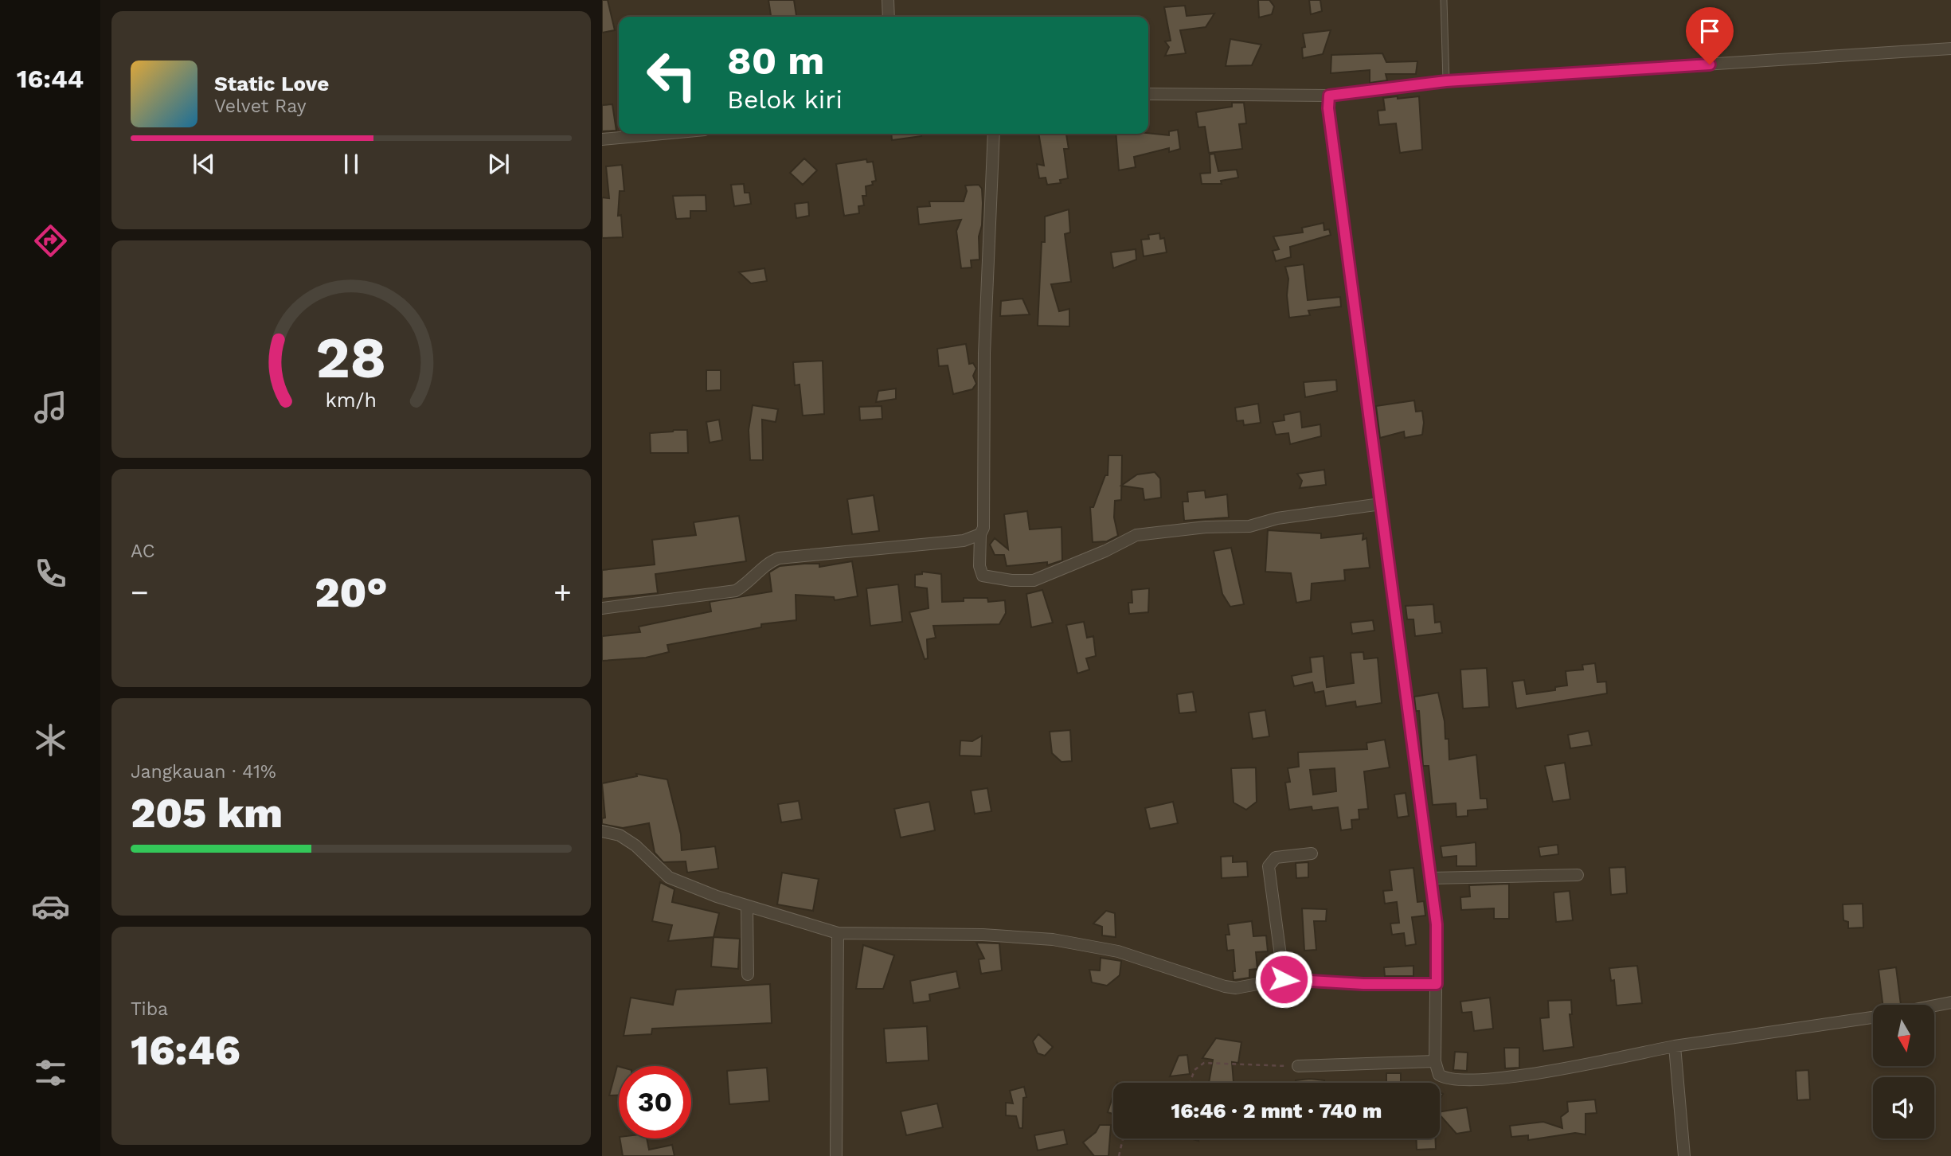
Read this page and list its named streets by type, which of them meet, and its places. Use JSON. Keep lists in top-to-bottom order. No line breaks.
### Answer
{"north":"bottom","page":{"tabs":"16:44","turn":["80 m","Belok kiri"],"song":["Static Love","Velvet Ray"],"tile":["AC",["Jangkauan · 41%","205 km"],["Tiba","16:46"]],"heat":["−","20°","+"],"limit":"30","trip":"16:46 · 2 mnt · 740 m","gauge":["28","km/h"]}}
